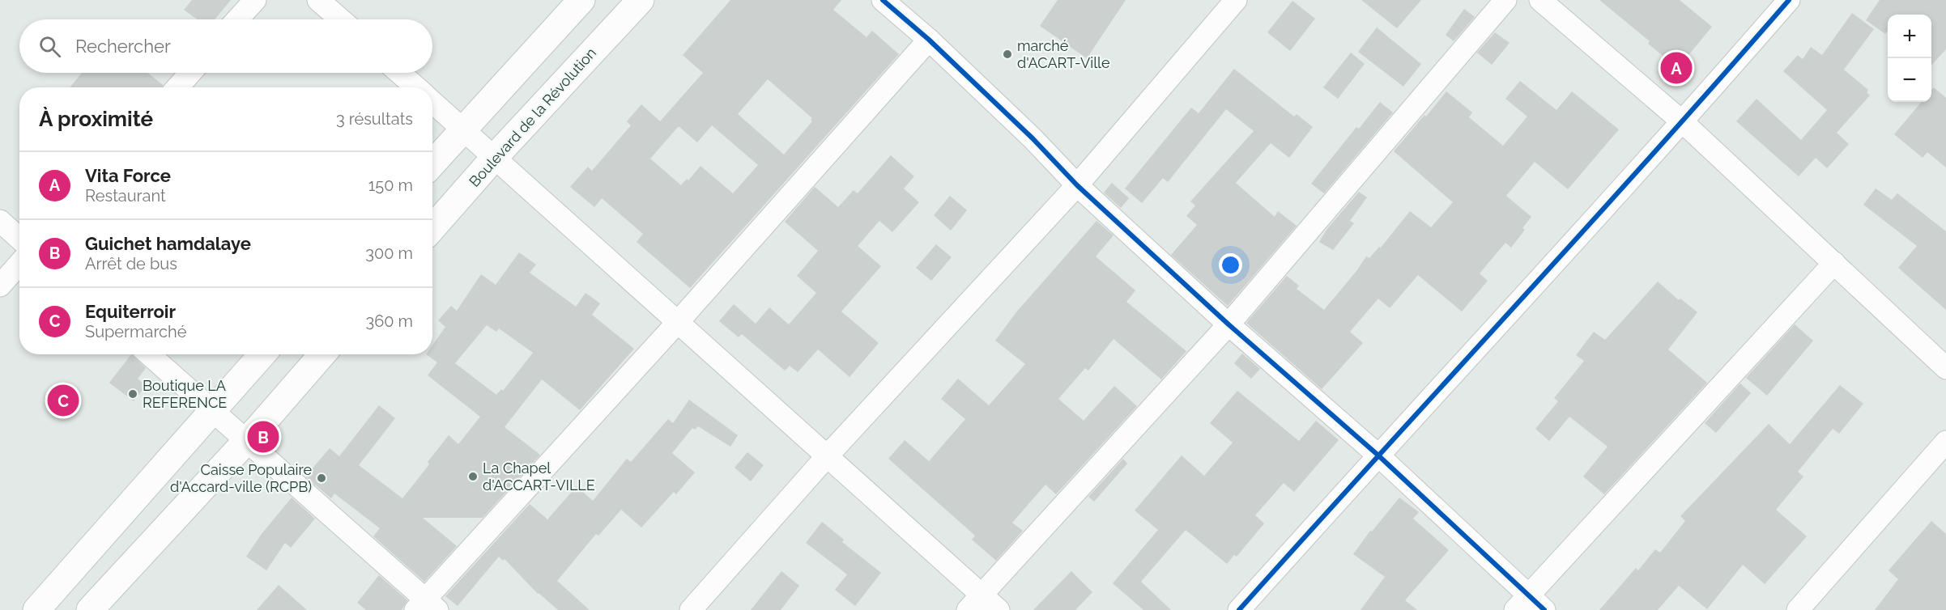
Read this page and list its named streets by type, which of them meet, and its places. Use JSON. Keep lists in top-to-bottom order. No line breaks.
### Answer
{"streets":{"main road":["Boulevard de la Révolution"]},"places":["marché d'ACART-Ville","Boutique LA REFERENCE","La Chapel d'ACCART-VILLE","Caisse Populaire d'Accard-ville (RCPB)"],"page":{"map_buttons":["+","−"],"search":"Rechercher","pins":["A","C","B"],"heading":["À proximité","3 résultats"],"list":[{"mark":"A","name":"Vita Force","note":"Restaurant","value":"150 m"},{"mark":"B","name":"Guichet hamdalaye","note":"Arrêt de bus","value":"300 m"},{"mark":"C","name":"Equiterroir","note":"Supermarché","value":"360 m"}]}}
